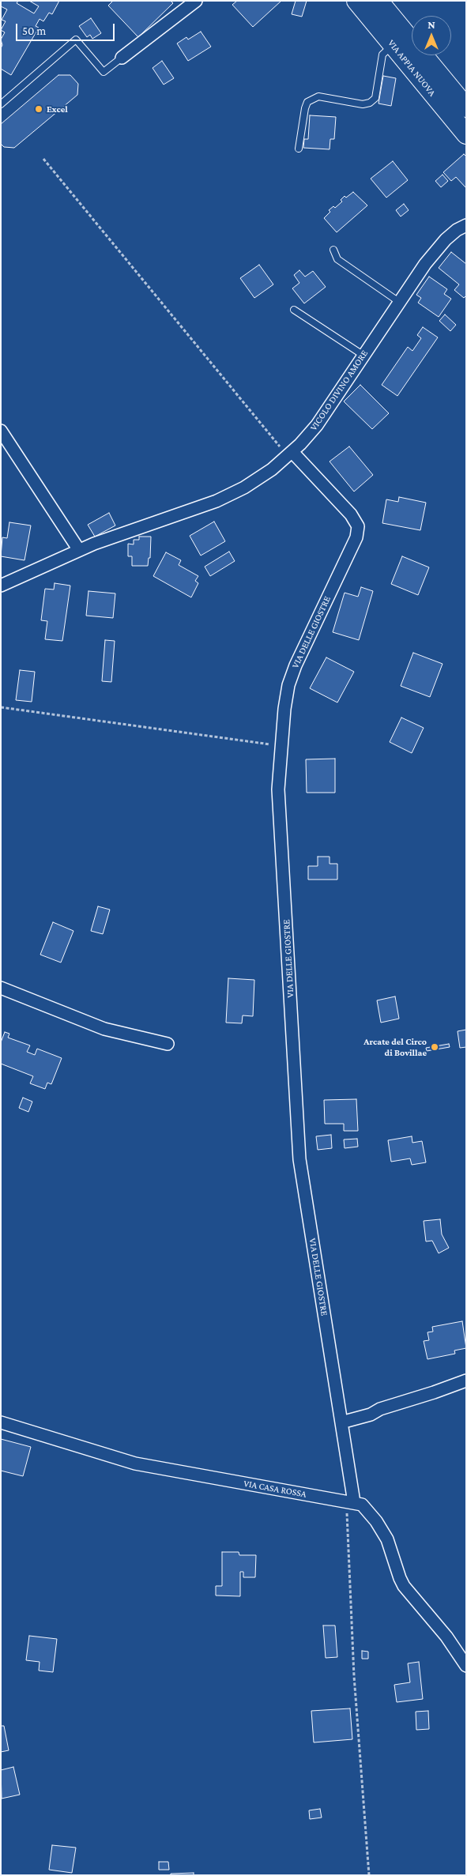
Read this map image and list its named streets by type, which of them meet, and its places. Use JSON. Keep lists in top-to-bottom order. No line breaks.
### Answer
{"streets":{"main road":["VIA APPIA NUOVA"],"street":["VICOLO DIVINO AMORE","VIA DELLE GIOSTRE","VIA CASA ROSSA"]},"crossings":[["VICOLO DIVINO AMORE","VIA DELLE GIOSTRE"],["VIA DELLE GIOSTRE","VIA CASA ROSSA"]],"places":["Excel","Arcate del Circo di Bovillae"],"scale_bar":"50 m","north":"top"}
